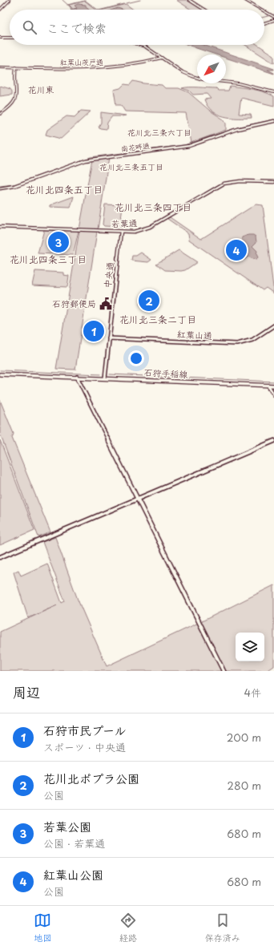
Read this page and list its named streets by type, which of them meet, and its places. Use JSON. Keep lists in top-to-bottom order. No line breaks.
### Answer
{"streets":{"main road":["石狩手稲線"],"street":["紅葉山茨戸通","南花畔通","若葉通","中央通","紅葉山通"]},"crossings":[["若葉通","中央通"],["中央通","紅葉山通"],["中央通","石狩手稲線"]],"districts":["花川東","花川北三条六丁目","花川北三条五丁目","花川北四条五丁目","花川北三条四丁目","花川北四条三丁目","花川北三条二丁目"],"places":{"public building":["石狩郵便局"]},"north":"bottom left","page":{"search":"ここで検索","pins":["3","4","2","1"],"heading":["周辺","4件"],"list":[{"mark":"1","name":"石狩市民プール","note":"スポーツ · 中央通","value":"200 m"},{"mark":"2","name":"花川北ポプラ公園","note":"公園","value":"280 m"},{"mark":"3","name":"若葉公園","note":"公園 · 若葉通","value":"680 m"},{"mark":"4","name":"紅葉山公園","note":"公園","value":"680 m"}],"nav":["地図","経路","保存済み"]}}
